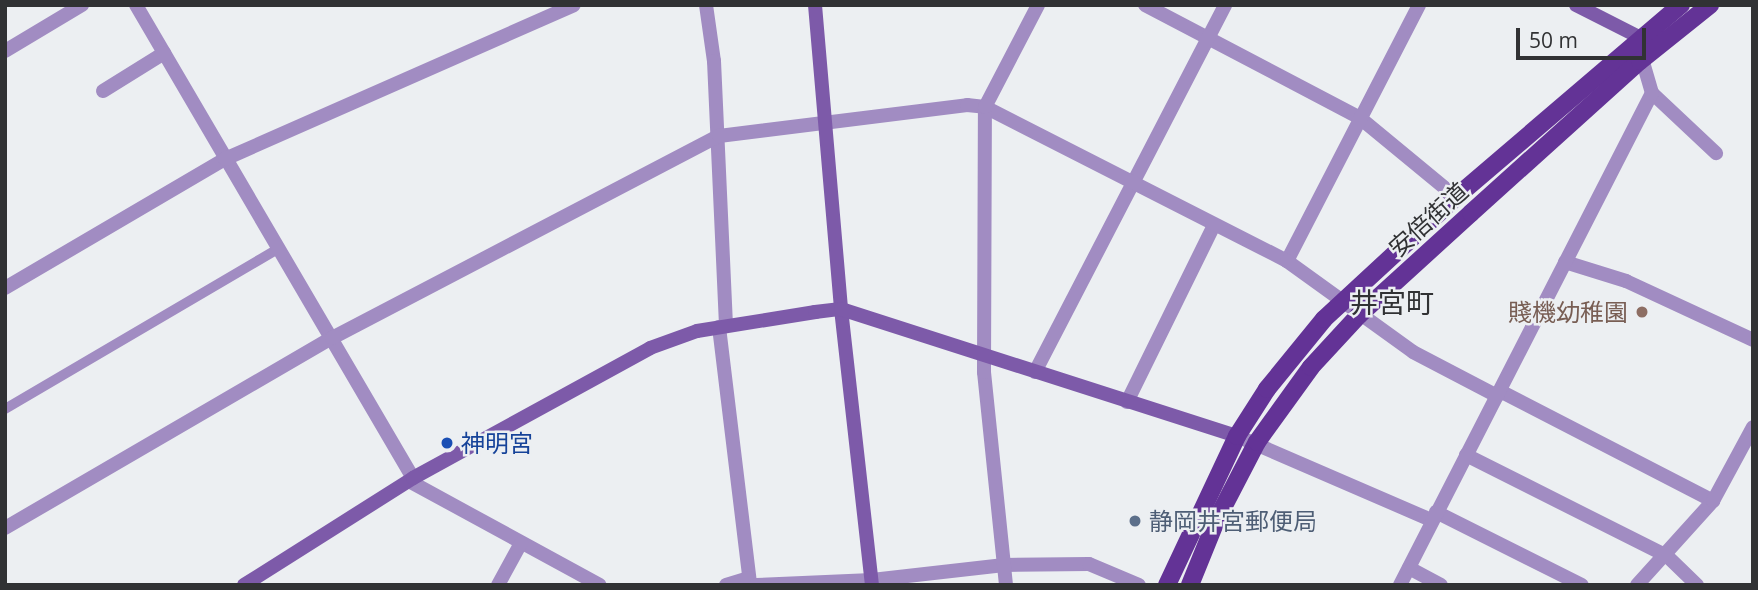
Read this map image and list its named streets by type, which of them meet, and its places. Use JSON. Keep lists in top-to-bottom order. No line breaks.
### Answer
{"streets":{"main road":["安倍街道"]},"districts":["井宮町"],"places":["賤機幼稚園","神明宮","静岡井宮郵便局"],"scale_bar":"50 m"}
